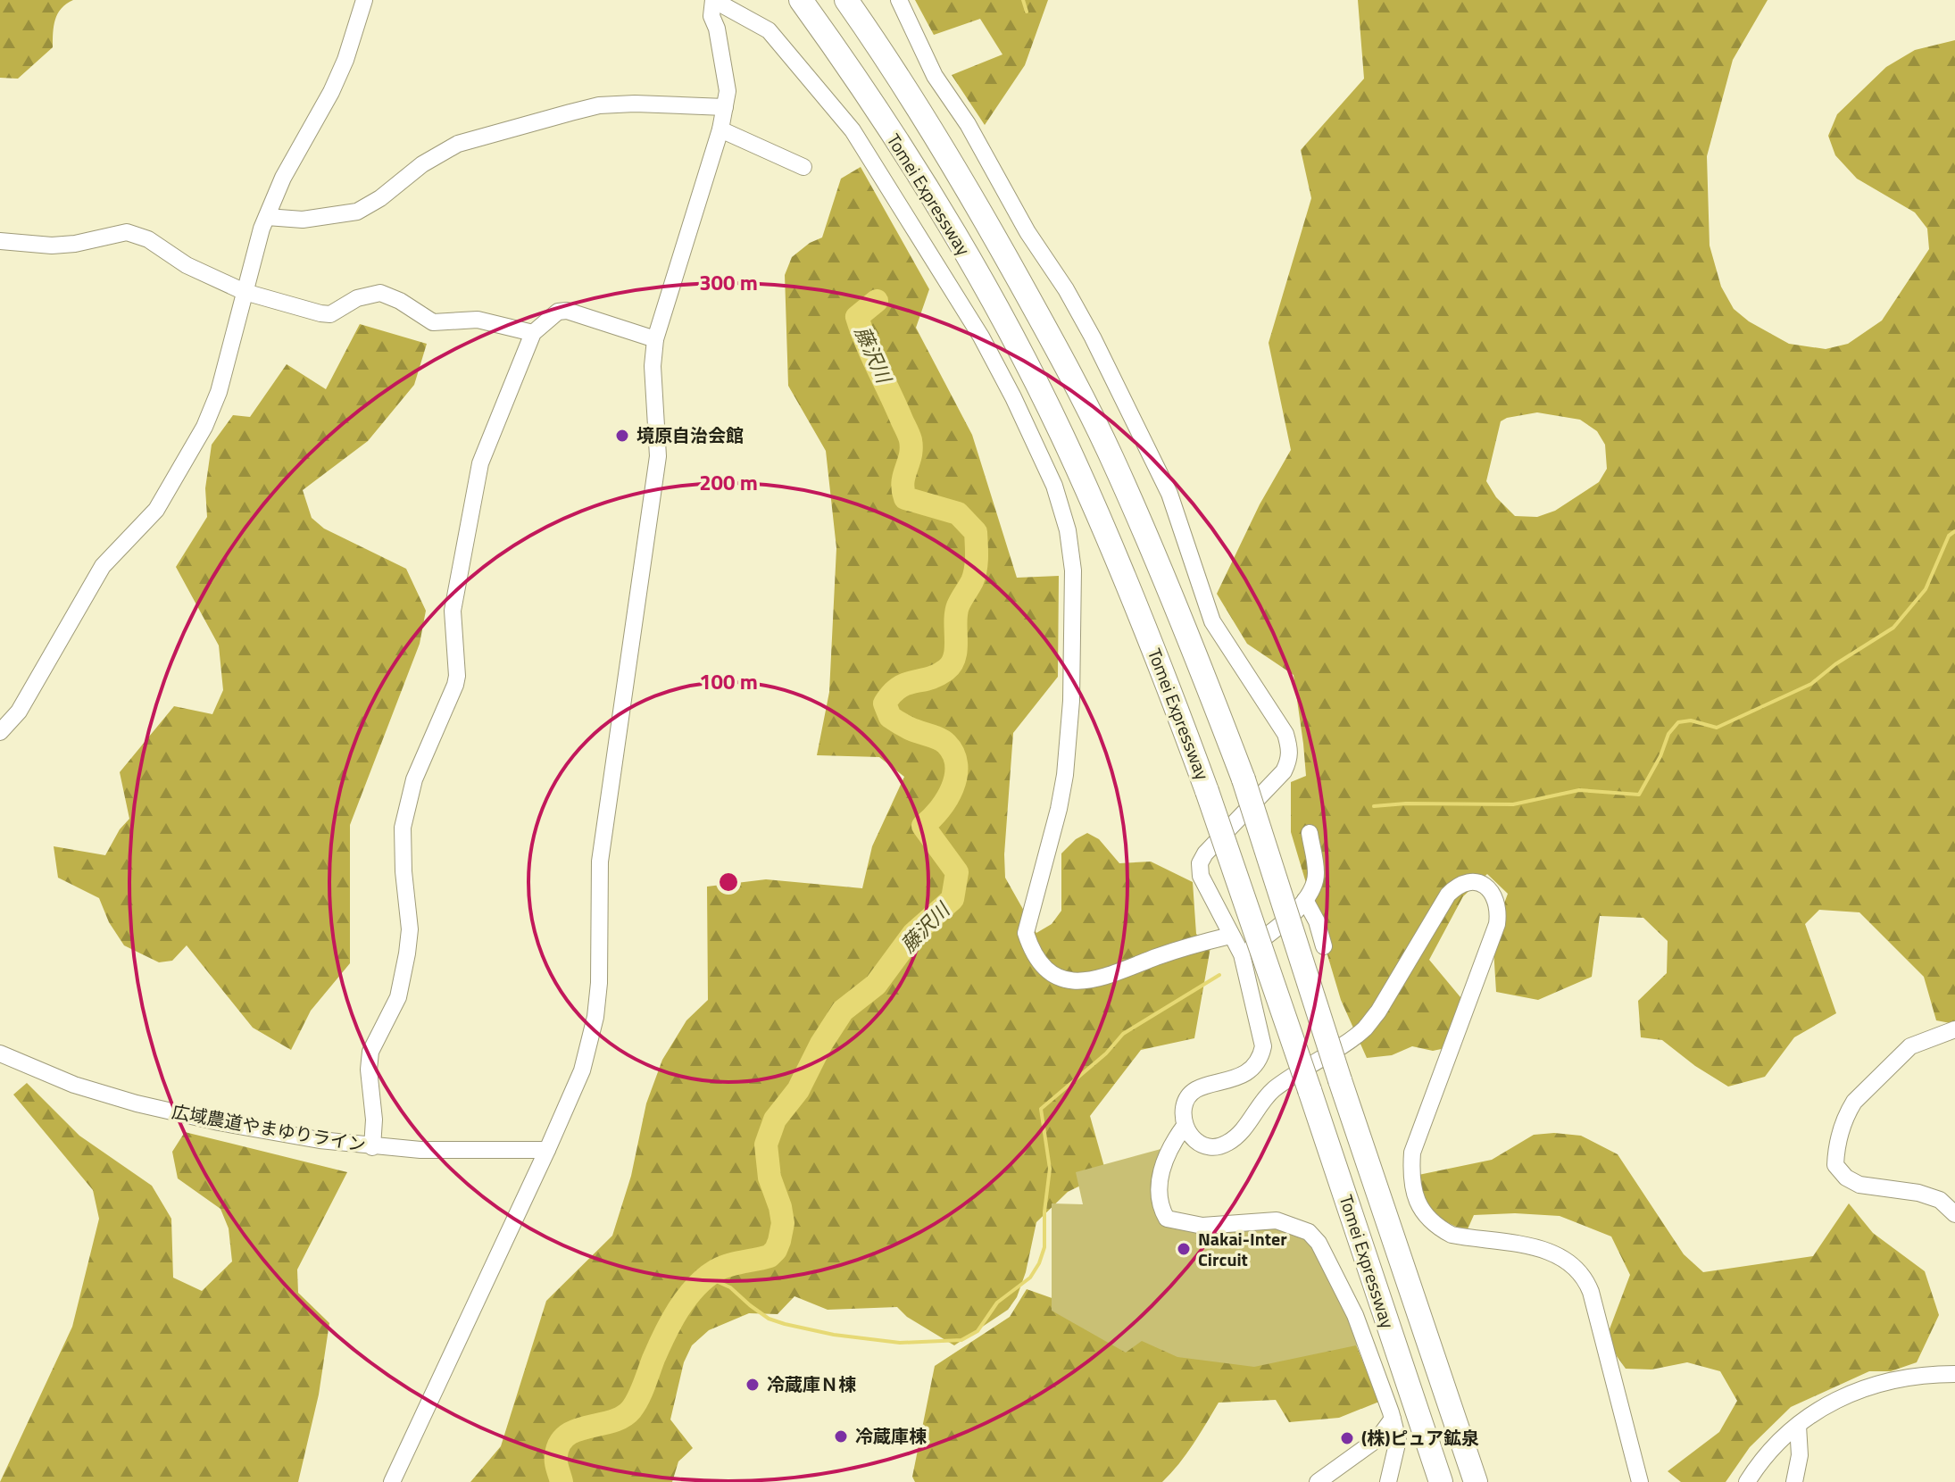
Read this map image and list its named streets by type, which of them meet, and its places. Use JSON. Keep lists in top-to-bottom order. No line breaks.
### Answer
{"streets":{"highway":["Tomei Expressway"],"street":["広域農道やまゆりライン"]},"water":["藤沢川"],"places":["境原自治会館","Nakai-Inter Circuit","冷蔵庫Ｎ棟","冷蔵庫棟","(株)ピュア鉱泉"],"rings":["300 m","200 m","100 m"]}
